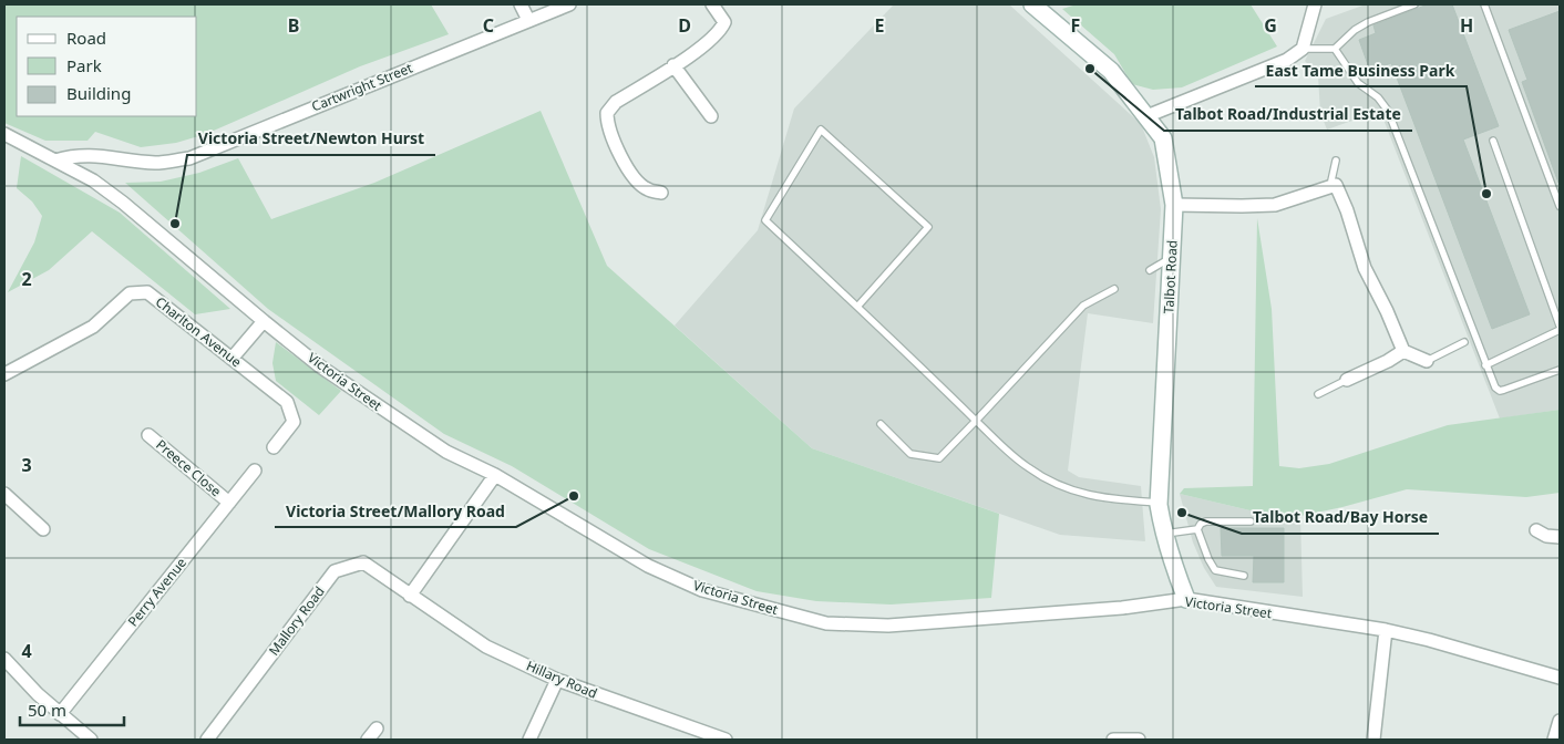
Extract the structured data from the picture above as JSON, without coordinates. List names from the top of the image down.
{
  "streets": {
    "street": [
      "Cartwright Street",
      "Talbot Road",
      "Charlton Avenue",
      "Victoria Street",
      "Preece Close",
      "Perry Avenue",
      "Mallory Road",
      "Hillary Road"
    ]
  },
  "crossings": [
    ["Cartwright Street", "Victoria Street"],
    ["Talbot Road", "Victoria Street"],
    ["Preece Close", "Perry Avenue"],
    ["Mallory Road", "Hillary Road"]
  ],
  "places": [
    "Talbot Road/Industrial Estate",
    "East Tame Business Park",
    "Victoria Street/Newton Hurst",
    "Victoria Street/Mallory Road",
    "Talbot Road/Bay Horse"
  ],
  "legend": ["Road", "Park", "Building"],
  "scale_bar": "50 m",
  "grid": {
    "columns": [
      "B",
      "C",
      "D",
      "E",
      "F",
      "G",
      "H"
    ],
    "rows": ["2", "3", "4"]
  }
}
